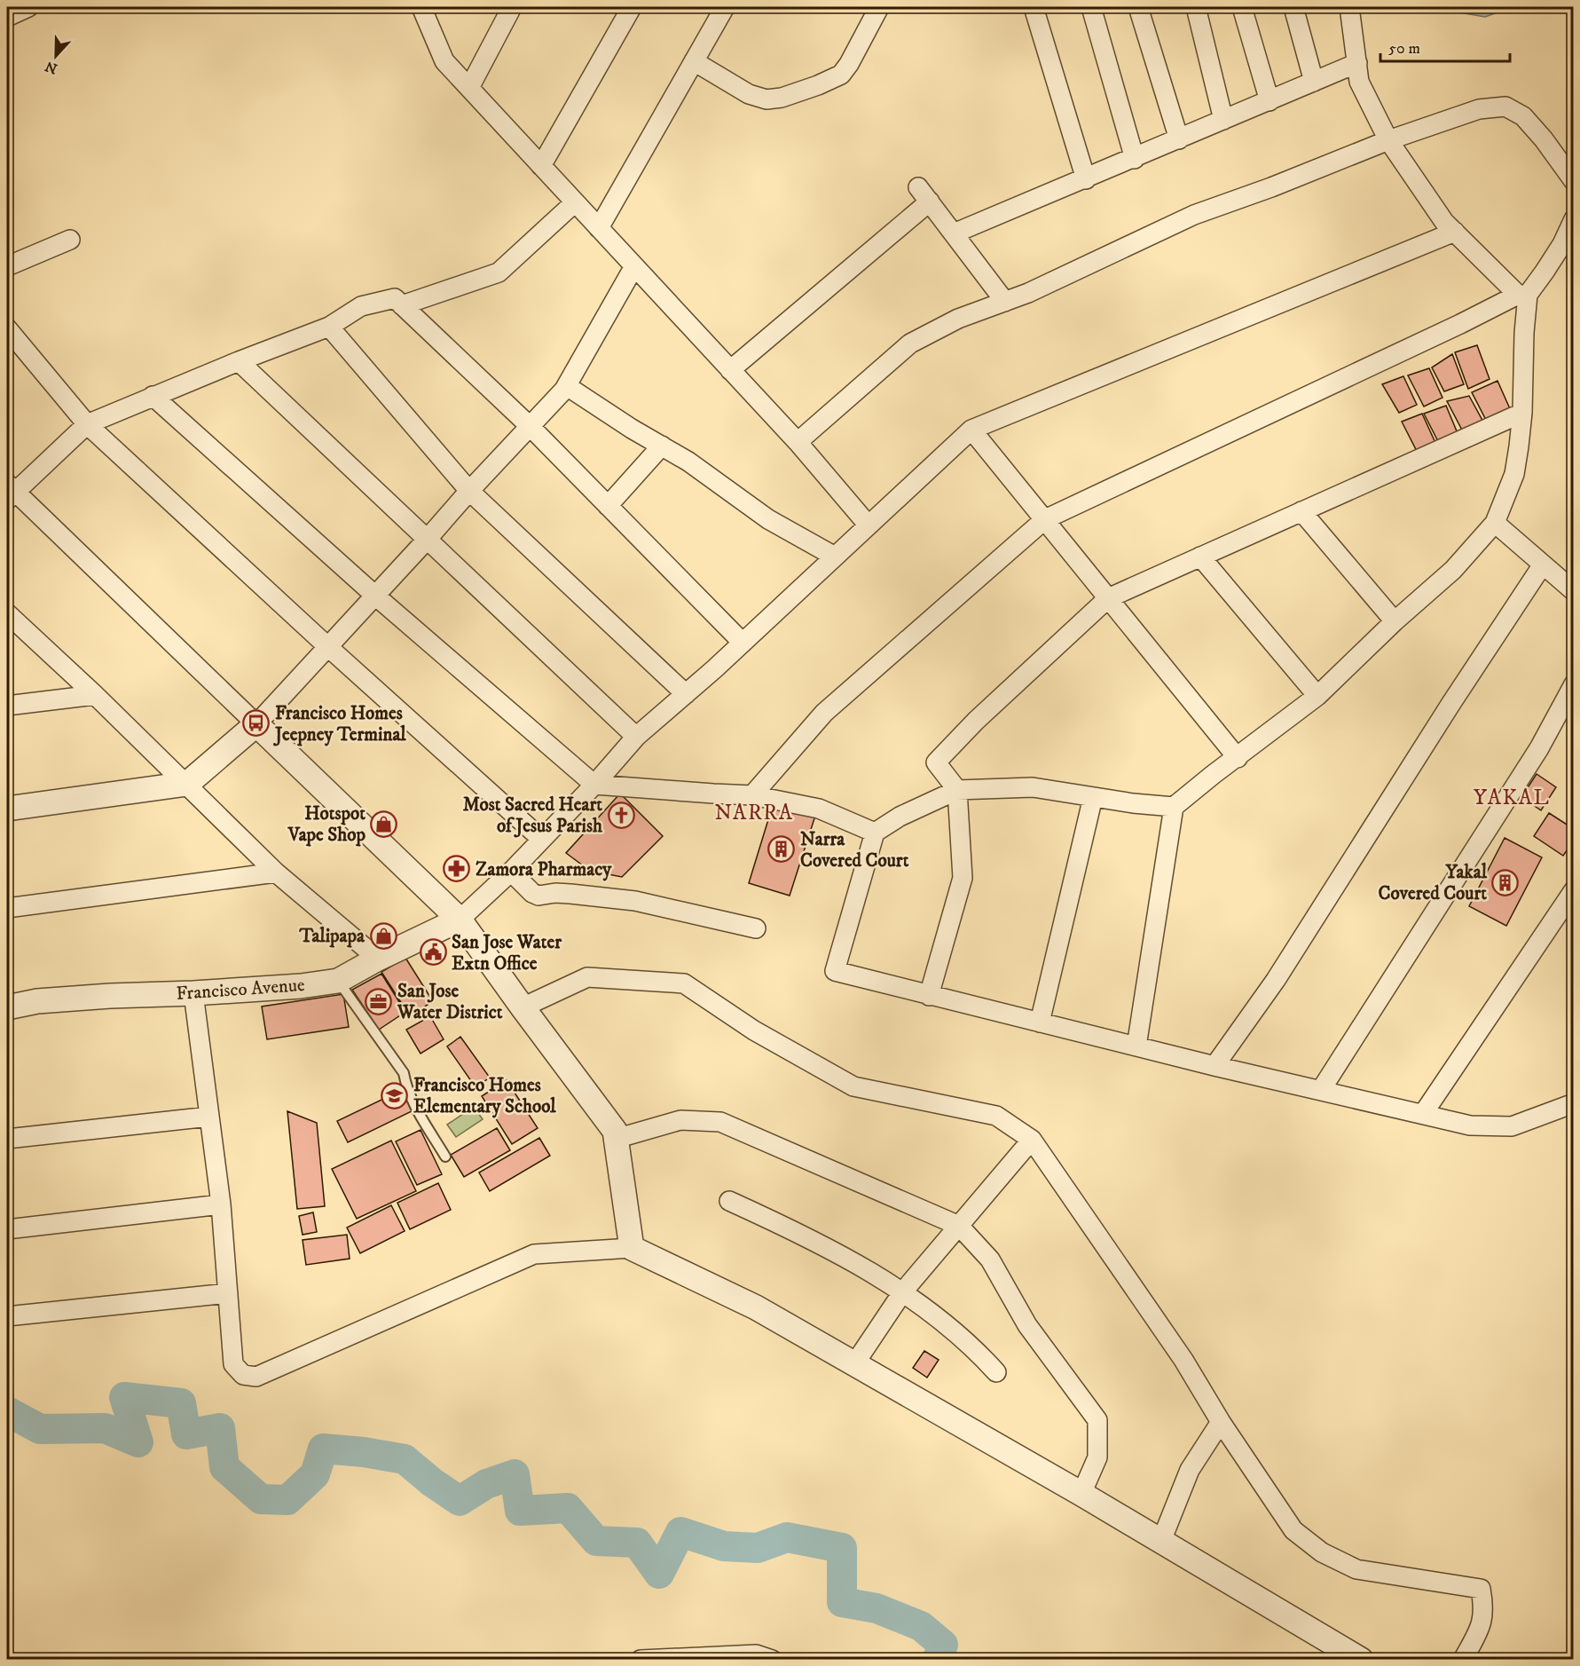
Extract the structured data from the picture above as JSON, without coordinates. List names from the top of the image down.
{
  "streets": {
    "street": ["Francisco Avenue"]
  },
  "districts": ["YAKAL", "NARRA"],
  "places": {
    "bus stop": ["Francisco Homes Jeepney Terminal"],
    "church": ["Most Sacred Heart of Jesus Parish"],
    "shop": ["Hotspot Vape Shop", "Talipapa"],
    "building": ["Narra Covered Court", "Yakal Covered Court"],
    "pharmacy": ["Zamora Pharmacy"],
    "public building": ["San Jose Water Extn Office"],
    "office": ["San Jose Water District"],
    "school or university": ["Francisco Homes Elementary School"]
  },
  "scale_bar": "50 m",
  "north": "bottom"
}
